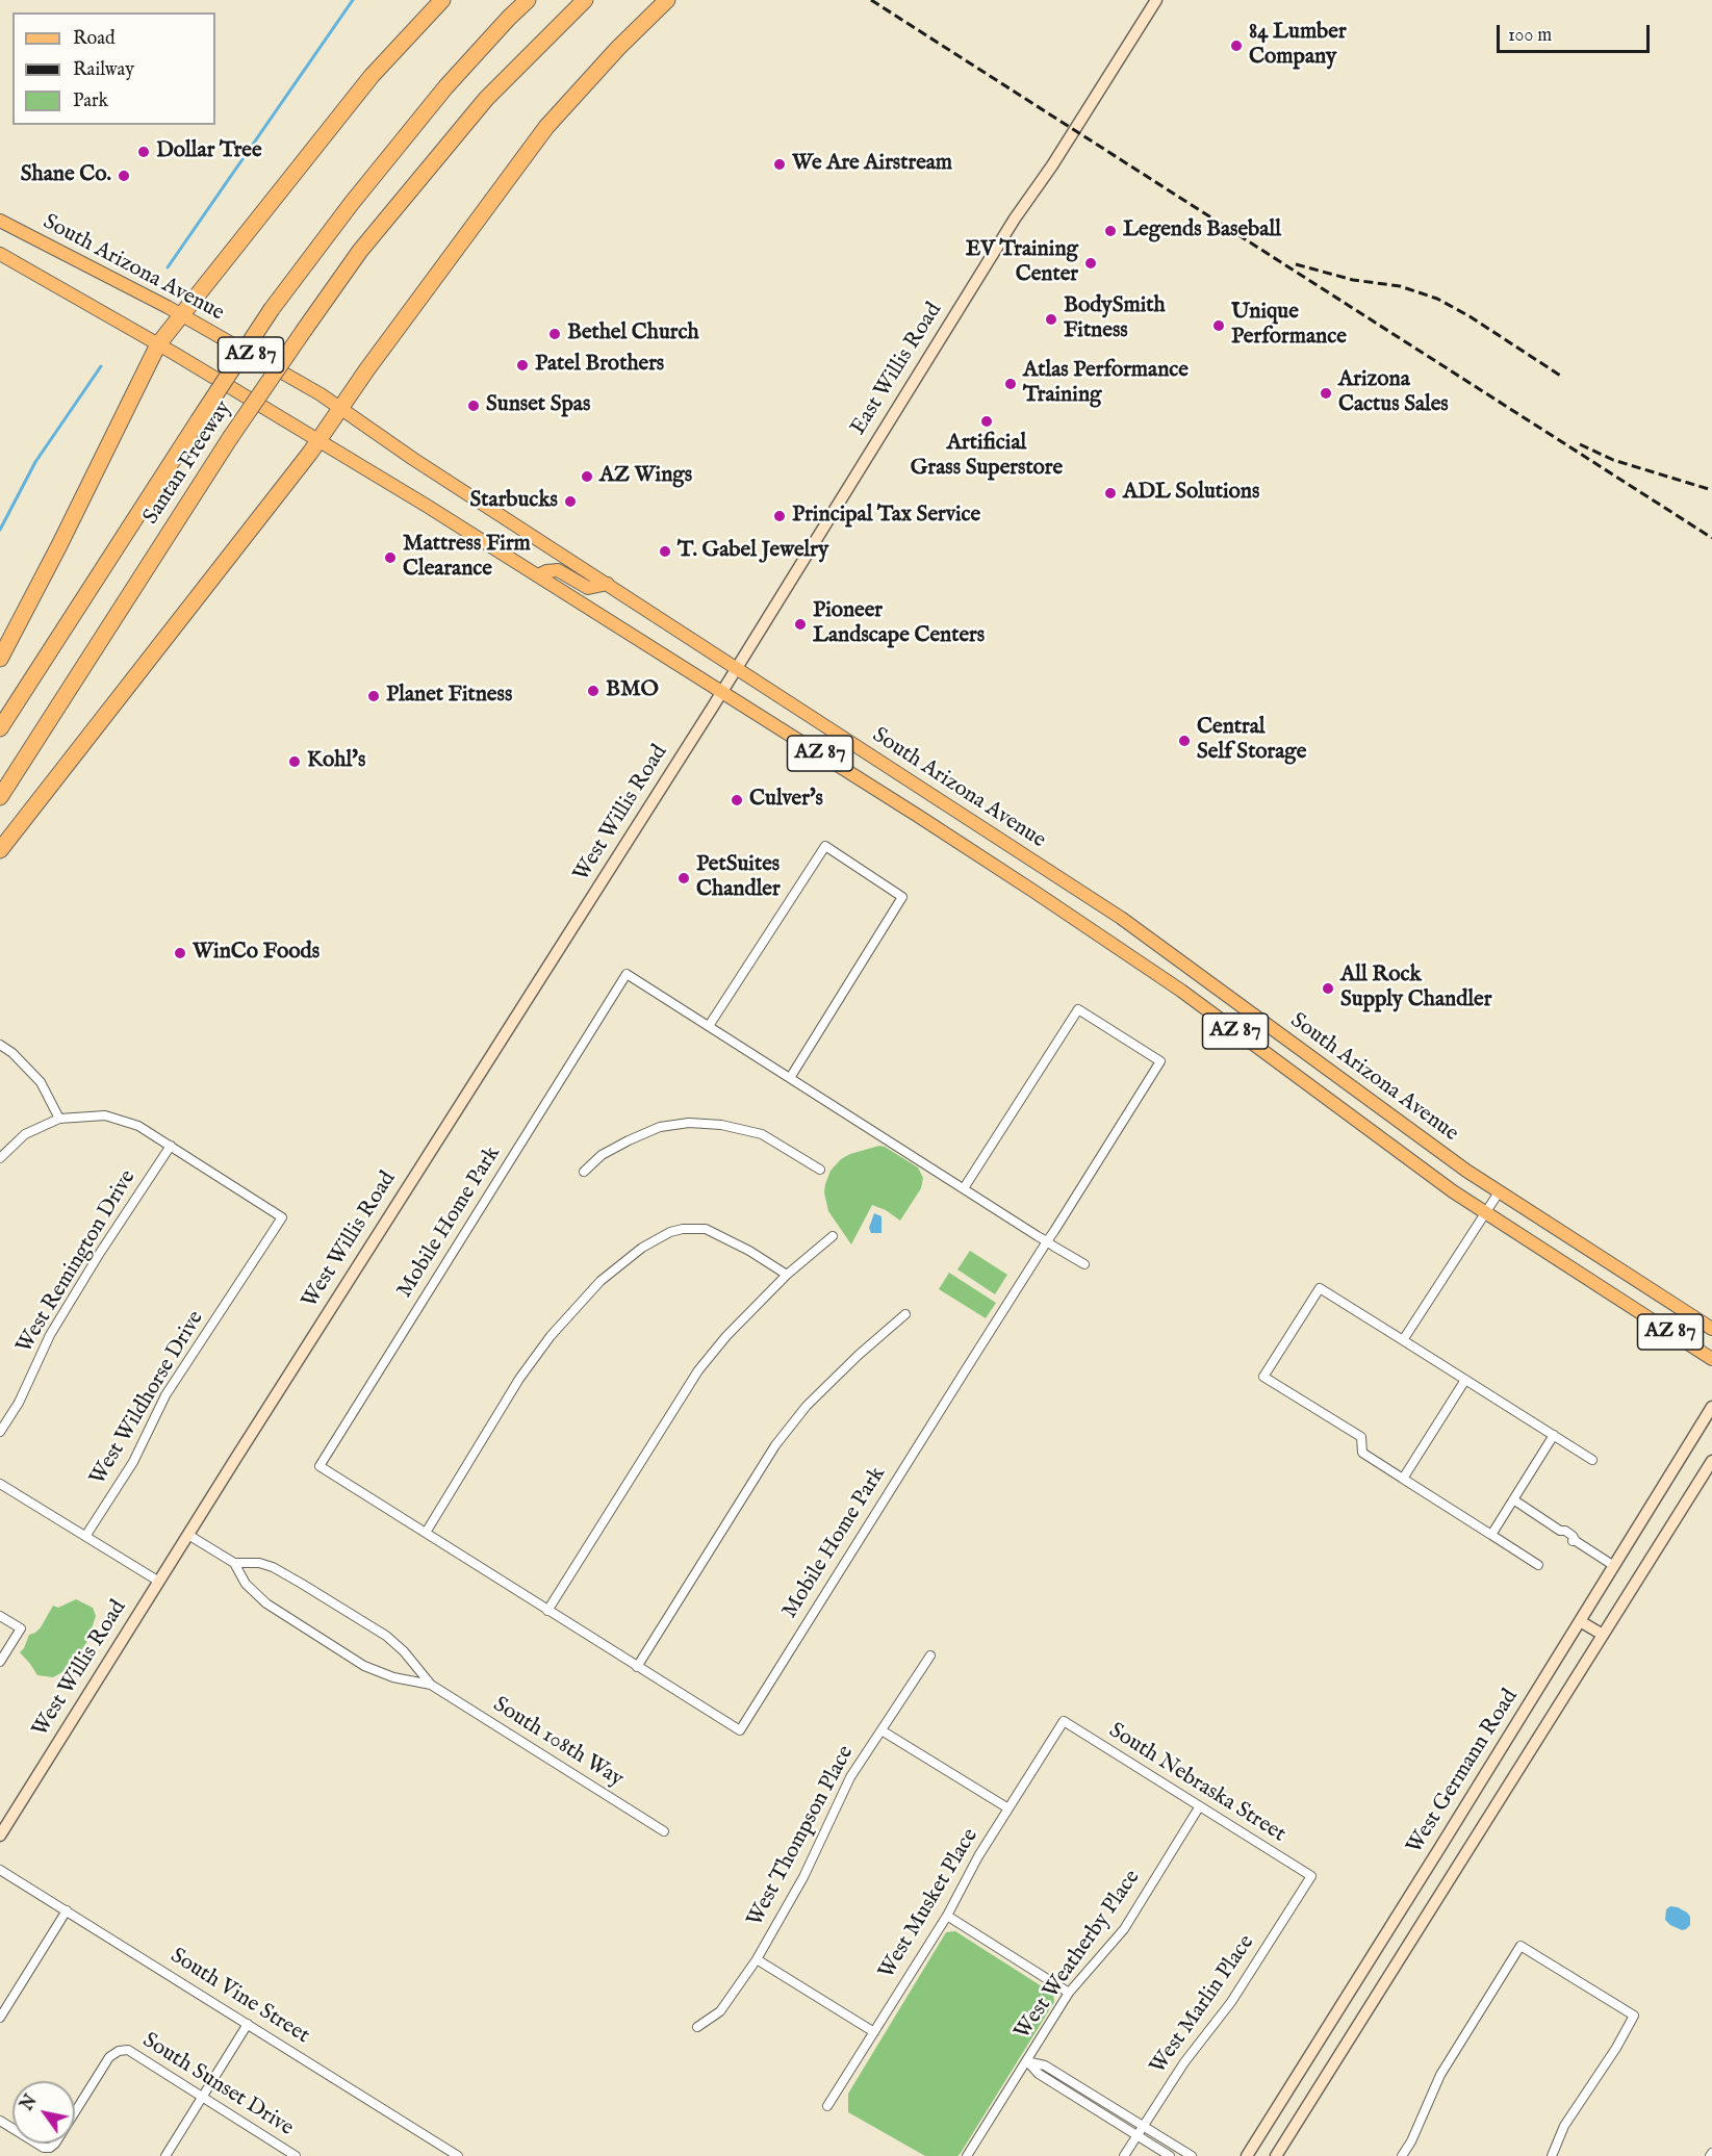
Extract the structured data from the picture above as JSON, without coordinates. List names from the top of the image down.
{
  "streets": {
    "highway": ["Santan Freeway"],
    "main road": ["South Arizona Avenue", "AZ 87"],
    "street": [
      "East Willis Road",
      "West Willis Road",
      "Mobile Home Park",
      "West Remington Drive",
      "West Wildhorse Drive",
      "South 108th Way",
      "West Germann Road",
      "South Nebraska Street",
      "West Thompson Place",
      "West Musket Place",
      "West Weatherby Place",
      "South Vine Street",
      "West Marlin Place",
      "South Sunset Drive"
    ]
  },
  "crossings": [
    ["South Arizona Avenue", "East Willis Road"],
    ["South Arizona Avenue", "West Willis Road"],
    ["East Willis Road", "West Willis Road"],
    ["West Willis Road", "South 108th Way"],
    ["West Remington Drive", "West Wildhorse Drive"],
    ["South Nebraska Street", "West Musket Place"],
    ["South Nebraska Street", "West Weatherby Place"],
    ["South Nebraska Street", "West Marlin Place"]
  ],
  "places": [
    "84 Lumber Company",
    "Dollar Tree",
    "We Are Airstream",
    "Shane Co.",
    "Legends Baseball",
    "EV Training Center",
    "BodySmith Fitness",
    "Unique Performance",
    "Bethel Church",
    "Patel Brothers",
    "Atlas Performance Training",
    "Arizona Cactus Sales",
    "Sunset Spas",
    "Artificial Grass Superstore",
    "AZ Wings",
    "ADL Solutions",
    "Starbucks",
    "Principal Tax Service",
    "T. Gabel Jewelry",
    "Mattress Firm Clearance",
    "Pioneer Landscape Centers",
    "BMO",
    "Planet Fitness",
    "Central Self Storage",
    "Kohl's",
    "Culver's",
    "PetSuites Chandler",
    "WinCo Foods",
    "All Rock Supply Chandler"
  ],
  "legend": ["Road", "Railway", "Park"],
  "scale_bar": "100 m",
  "north": "top left"
}
